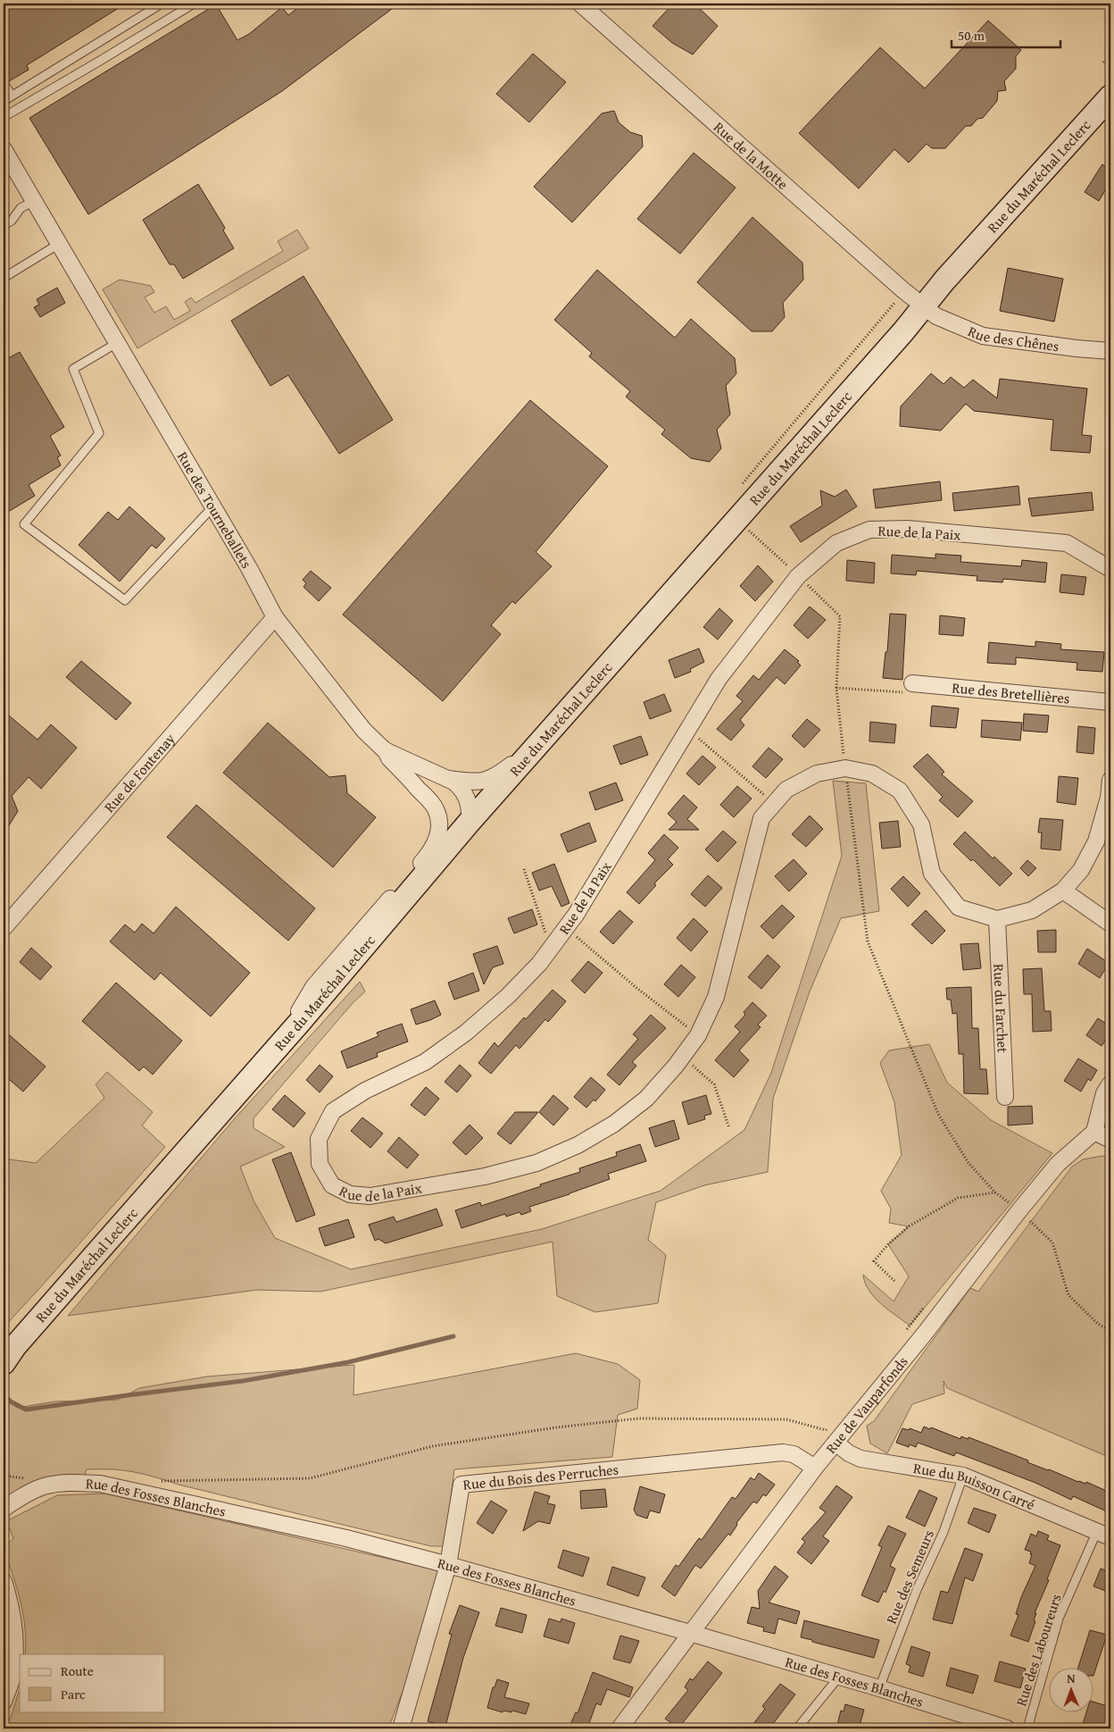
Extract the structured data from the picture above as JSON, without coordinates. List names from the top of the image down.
{
  "streets": {
    "main road": ["Rue du Maréchal Leclerc"],
    "street": [
      "Rue de la Motte",
      "Rue des Chênes",
      "Rue des Tourneballets",
      "Rue de la Paix",
      "Rue des Bretellières",
      "Rue de Fontenay",
      "Rue du Farchet",
      "Rue de Vauparfonds",
      "Rue du Bois des Perruches",
      "Rue du Buisson Carré",
      "Rue des Fosses Blanches"
    ],
    "lane": ["Rue des Semeurs", "Rue des Laboureurs"]
  },
  "crossings": [
    ["Rue de la Motte", "Rue du Maréchal Leclerc"],
    ["Rue de la Motte", "Rue des Chênes"],
    ["Rue du Maréchal Leclerc", "Rue des Chênes"],
    ["Rue du Maréchal Leclerc", "Rue des Tourneballets"],
    ["Rue des Tourneballets", "Rue de Fontenay"],
    ["Rue de la Paix", "Rue du Farchet"],
    ["Rue de Vauparfonds", "Rue du Bois des Perruches"],
    ["Rue de Vauparfonds", "Rue du Buisson Carré"],
    ["Rue de Vauparfonds", "Rue des Fosses Blanches"],
    ["Rue du Bois des Perruches", "Rue des Fosses Blanches"],
    ["Rue du Buisson Carré", "Rue des Semeurs"],
    ["Rue du Buisson Carré", "Rue des Laboureurs"],
    ["Rue des Fosses Blanches", "Rue des Semeurs"]
  ],
  "legend": ["Route", "Parc"],
  "scale_bar": "50 m",
  "north": "top"
}
